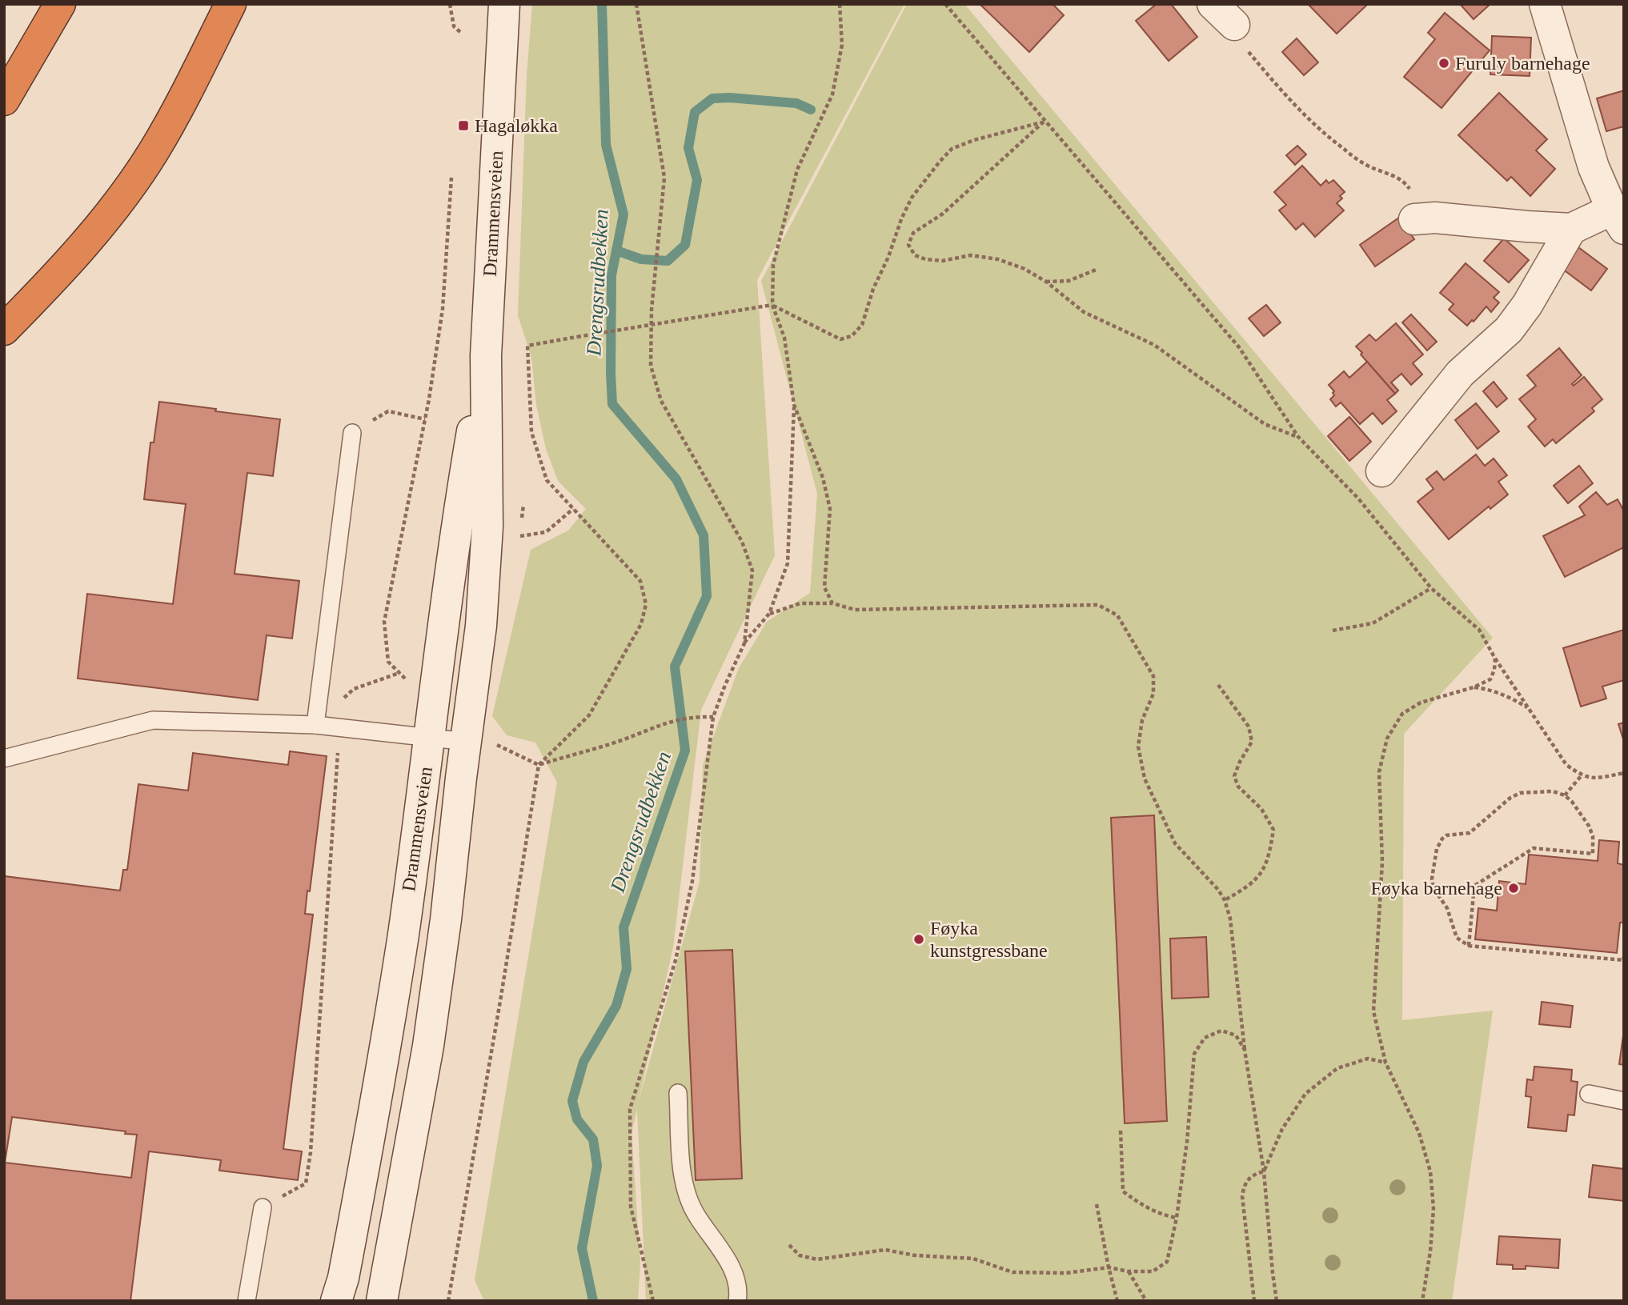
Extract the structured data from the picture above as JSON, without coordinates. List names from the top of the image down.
{
  "streets": {
    "main road": ["Drammensveien"]
  },
  "water": ["Drengsrudbekken"],
  "places": {
    "other": ["Furuly barnehage", "Føyka barnehage", "Føyka kunstgressbane"],
    "transit": ["Hagaløkka"]
  }
}
